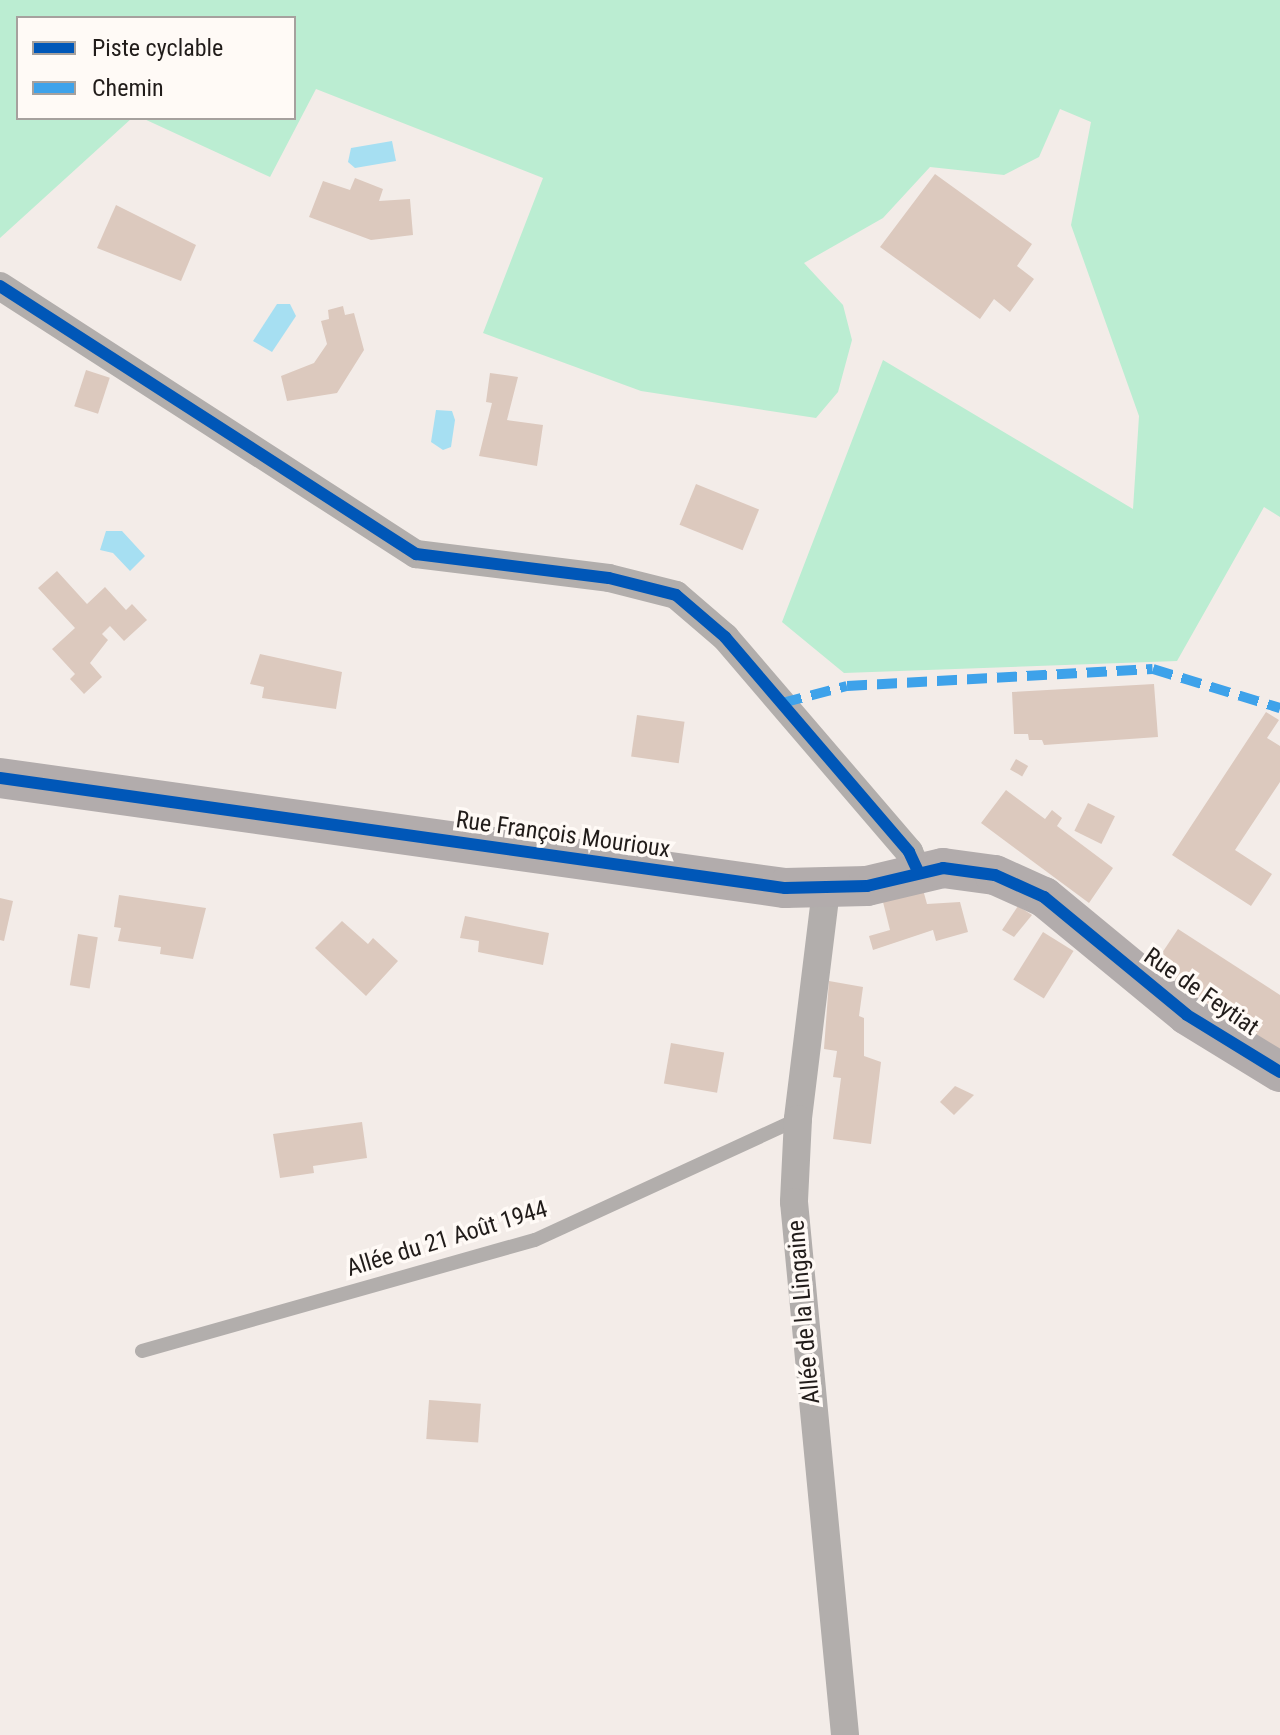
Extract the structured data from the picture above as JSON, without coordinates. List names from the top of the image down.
{
  "streets": {
    "street": ["Rue François Mourioux", "Rue de Feytiat", "Allée de la Lingaine"],
    "lane": ["Allée du 21 Août 1944"]
  },
  "crossings": [
    ["Rue François Mourioux", "Rue de Feytiat"],
    ["Rue François Mourioux", "Allée de la Lingaine"],
    ["Allée du 21 Août 1944", "Allée de la Lingaine"]
  ],
  "legend": ["Piste cyclable", "Chemin"]
}
